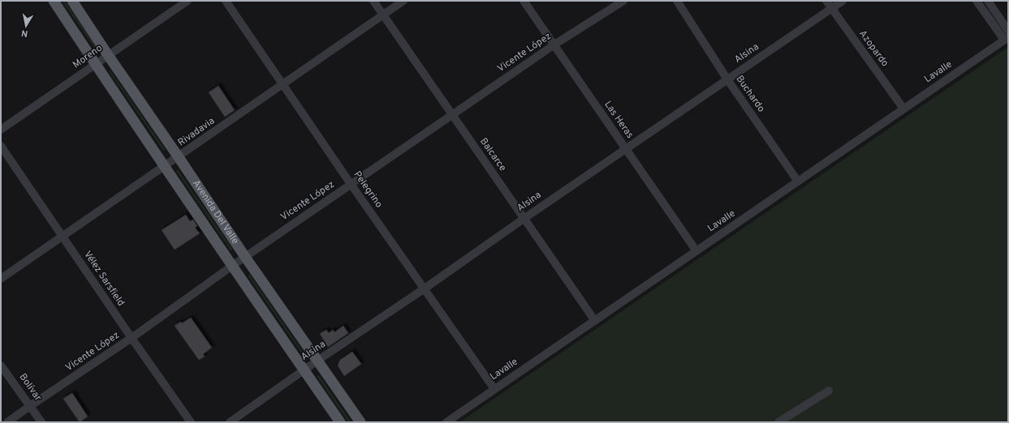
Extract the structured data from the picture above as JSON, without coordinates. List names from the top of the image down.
{
  "streets": {
    "main road": ["Avenida Del Valle"],
    "street": [
      "Azopardo",
      "Vicente López",
      "Alsina",
      "Moreno",
      "Lavalle",
      "Buchardo",
      "Las Heras",
      "Rivadavia",
      "Balcarce",
      "Pelegrino",
      "Vélez Sarsfield",
      "Bolívar"
    ]
  },
  "crossings": [
    ["Azopardo", "Alsina"],
    ["Azopardo", "Lavalle"],
    ["Vicente López", "Las Heras"],
    ["Vicente López", "Balcarce"],
    ["Vicente López", "Pelegrino"],
    ["Vicente López", "Avenida Del Valle"],
    ["Vicente López", "Vélez Sarsfield"],
    ["Vicente López", "Bolívar"],
    ["Alsina", "Buchardo"],
    ["Alsina", "Las Heras"],
    ["Alsina", "Balcarce"],
    ["Alsina", "Pelegrino"],
    ["Alsina", "Avenida Del Valle"],
    ["Moreno", "Avenida Del Valle"],
    ["Lavalle", "Buchardo"],
    ["Lavalle", "Las Heras"],
    ["Lavalle", "Balcarce"],
    ["Lavalle", "Pelegrino"],
    ["Rivadavia", "Balcarce"],
    ["Rivadavia", "Pelegrino"],
    ["Rivadavia", "Avenida Del Valle"],
    ["Rivadavia", "Vélez Sarsfield"]
  ],
  "north": "bottom"
}
